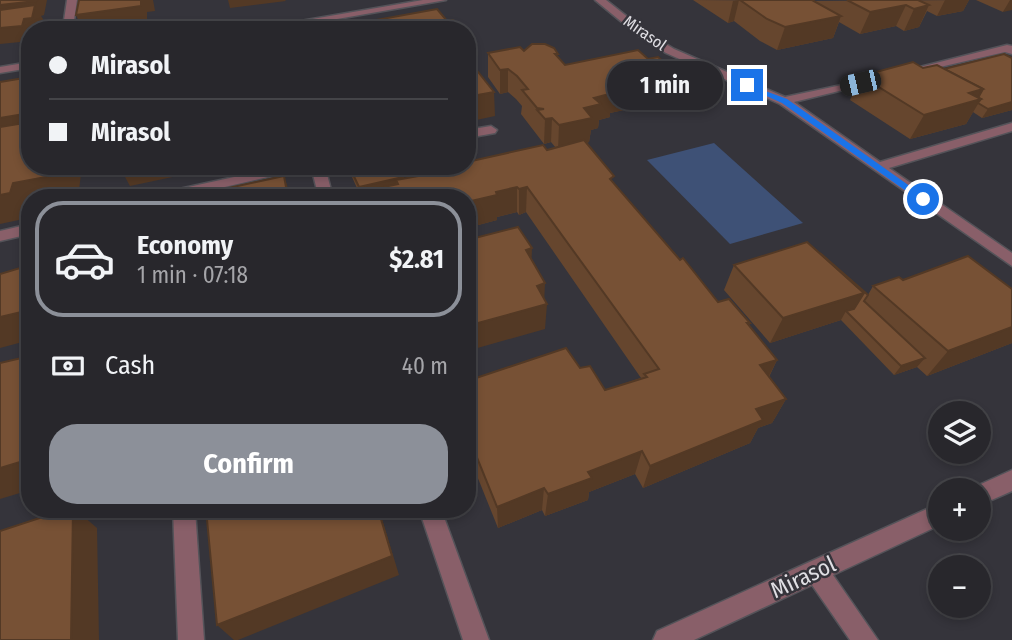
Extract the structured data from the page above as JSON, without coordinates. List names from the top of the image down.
{
  "streets": {
    "street": ["Mirasol"]
  },
  "page": {
    "banner": ["Mirasol", "Mirasol"],
    "bubble": "1 min",
    "list": [
      {
        "name": "Economy",
        "note": "1 min · 07:18",
        "value": "$2.81"
      }
    ],
    "pay": ["Cash", "40 m"],
    "map_buttons": ["+", "−"],
    "buttons": "Confirm"
  }
}
